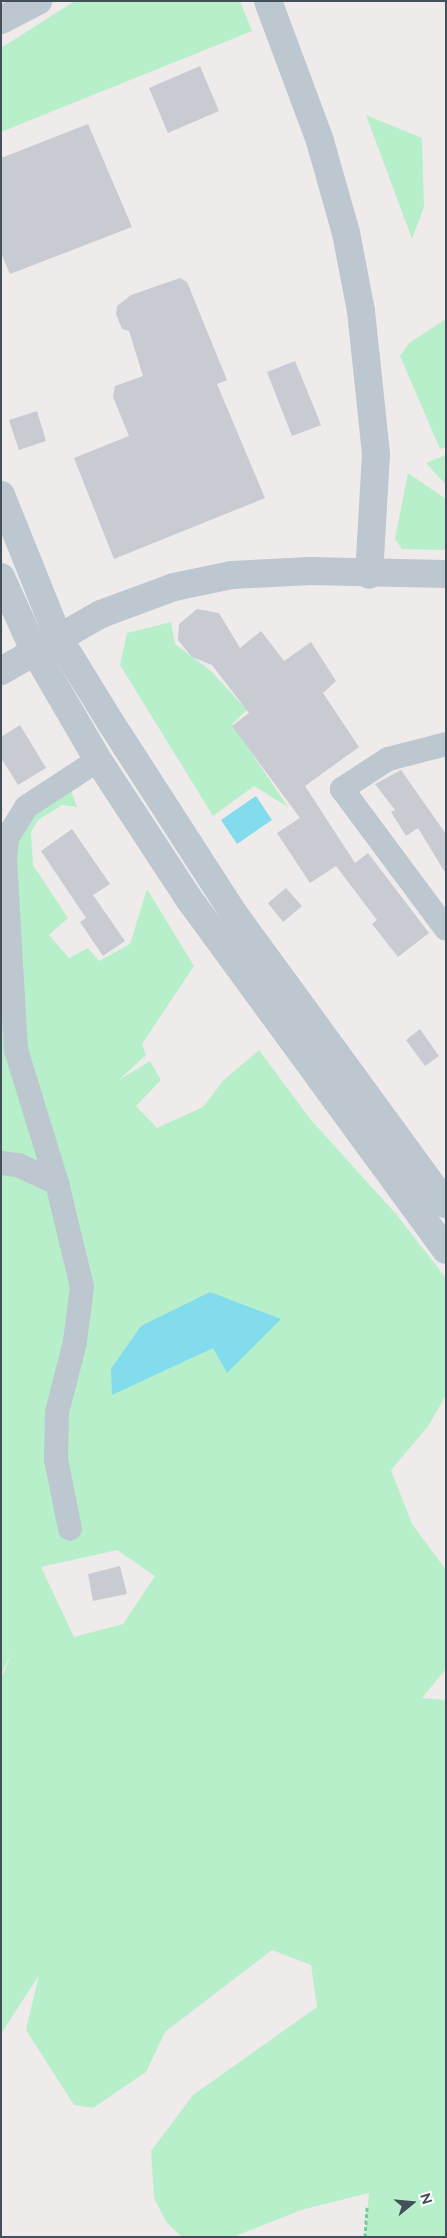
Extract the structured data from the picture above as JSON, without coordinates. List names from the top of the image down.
{
  "north": "right"
}
